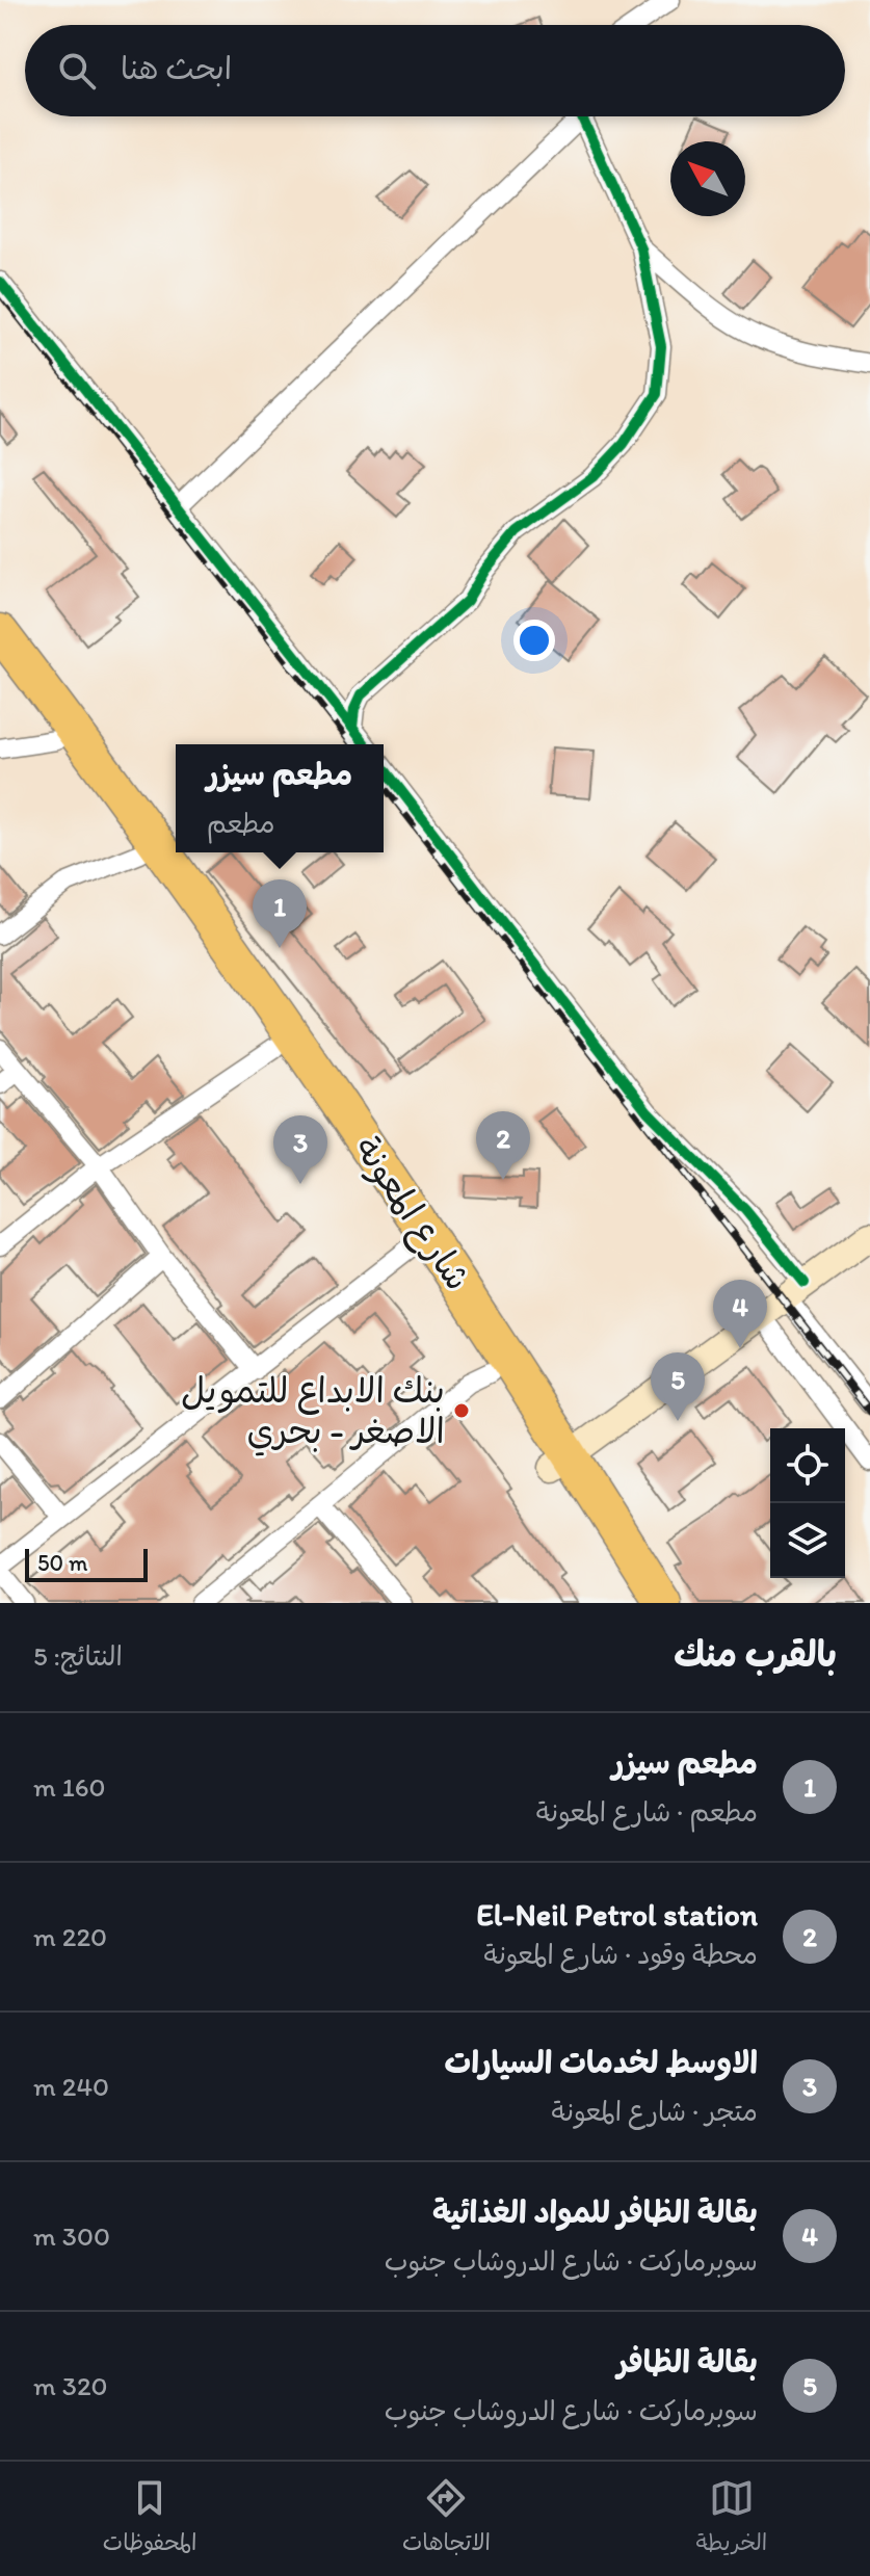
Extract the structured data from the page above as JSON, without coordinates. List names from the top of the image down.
{
  "streets": {
    "highway": ["شارع المعونة"]
  },
  "places": ["بنك الابداع للتمويل الاصغر - بحري"],
  "scale_bar": "50 m",
  "north": "top left",
  "page": {
    "search": "ابحث هنا",
    "popup": ["مطعم سيزر", "مطعم"],
    "pins": [
      "1",
      "2",
      "3",
      "4",
      "5"
    ],
    "scale": "50 m",
    "heading": ["بالقرب منك", "النتائج: 5"],
    "list": [
      {
        "mark": "1",
        "name": "مطعم سيزر",
        "note": "مطعم · شارع المعونة",
        "value": "160 m"
      },
      {
        "mark": "2",
        "name": "El-Neil Petrol station",
        "note": "محطة وقود · شارع المعونة",
        "value": "220 m"
      },
      {
        "mark": "3",
        "name": "الاوسط لخدمات السيارات",
        "note": "متجر · شارع المعونة",
        "value": "240 m"
      },
      {
        "mark": "4",
        "name": "بقالة الظافر للمواد الغذائية",
        "note": "سوبرماركت · شارع الدروشاب جنوب",
        "value": "300 m"
      },
      {
        "mark": "5",
        "name": "بقالة الظافر",
        "note": "سوبرماركت · شارع الدروشاب جنوب",
        "value": "320 m"
      }
    ],
    "nav": ["الخريطة", "الاتجاهات", "المحفوظات"]
  }
}
